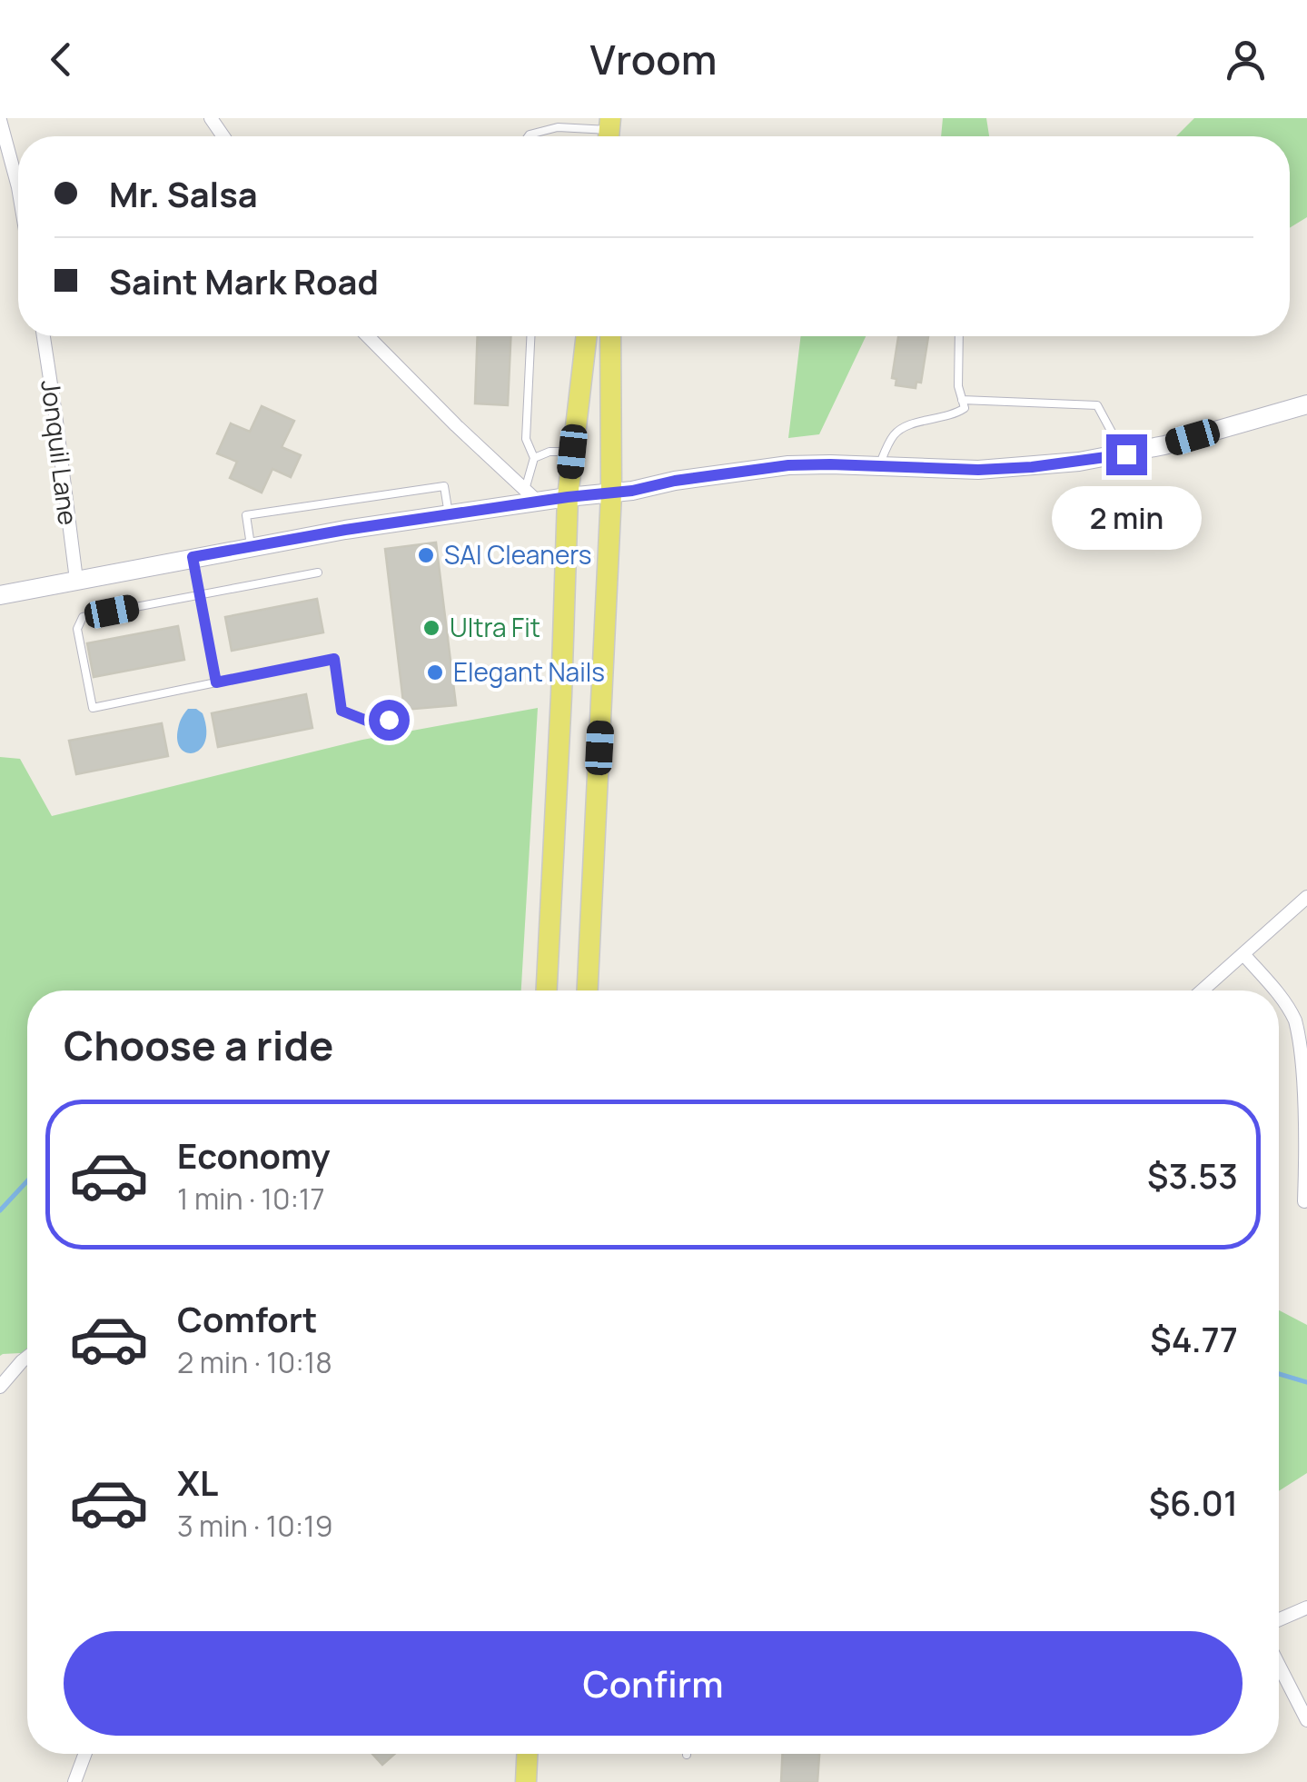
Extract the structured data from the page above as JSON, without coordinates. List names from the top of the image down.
{
  "streets": {
    "street": ["Jonquil Lane"]
  },
  "places": ["SAI Cleaners", "Ultra Fit", "Elegant Nails"],
  "page": {
    "header": "Vroom",
    "banner": ["Mr. Salsa", "Saint Mark Road"],
    "bubble": "2 min",
    "heading": "Choose a ride",
    "list": [
      {
        "name": "Economy",
        "note": "1 min · 10:17",
        "value": "$3.53"
      },
      {
        "name": "Comfort",
        "note": "2 min · 10:18",
        "value": "$4.77"
      },
      {
        "name": "XL",
        "note": "3 min · 10:19",
        "value": "$6.01"
      }
    ],
    "buttons": "Confirm"
  }
}
